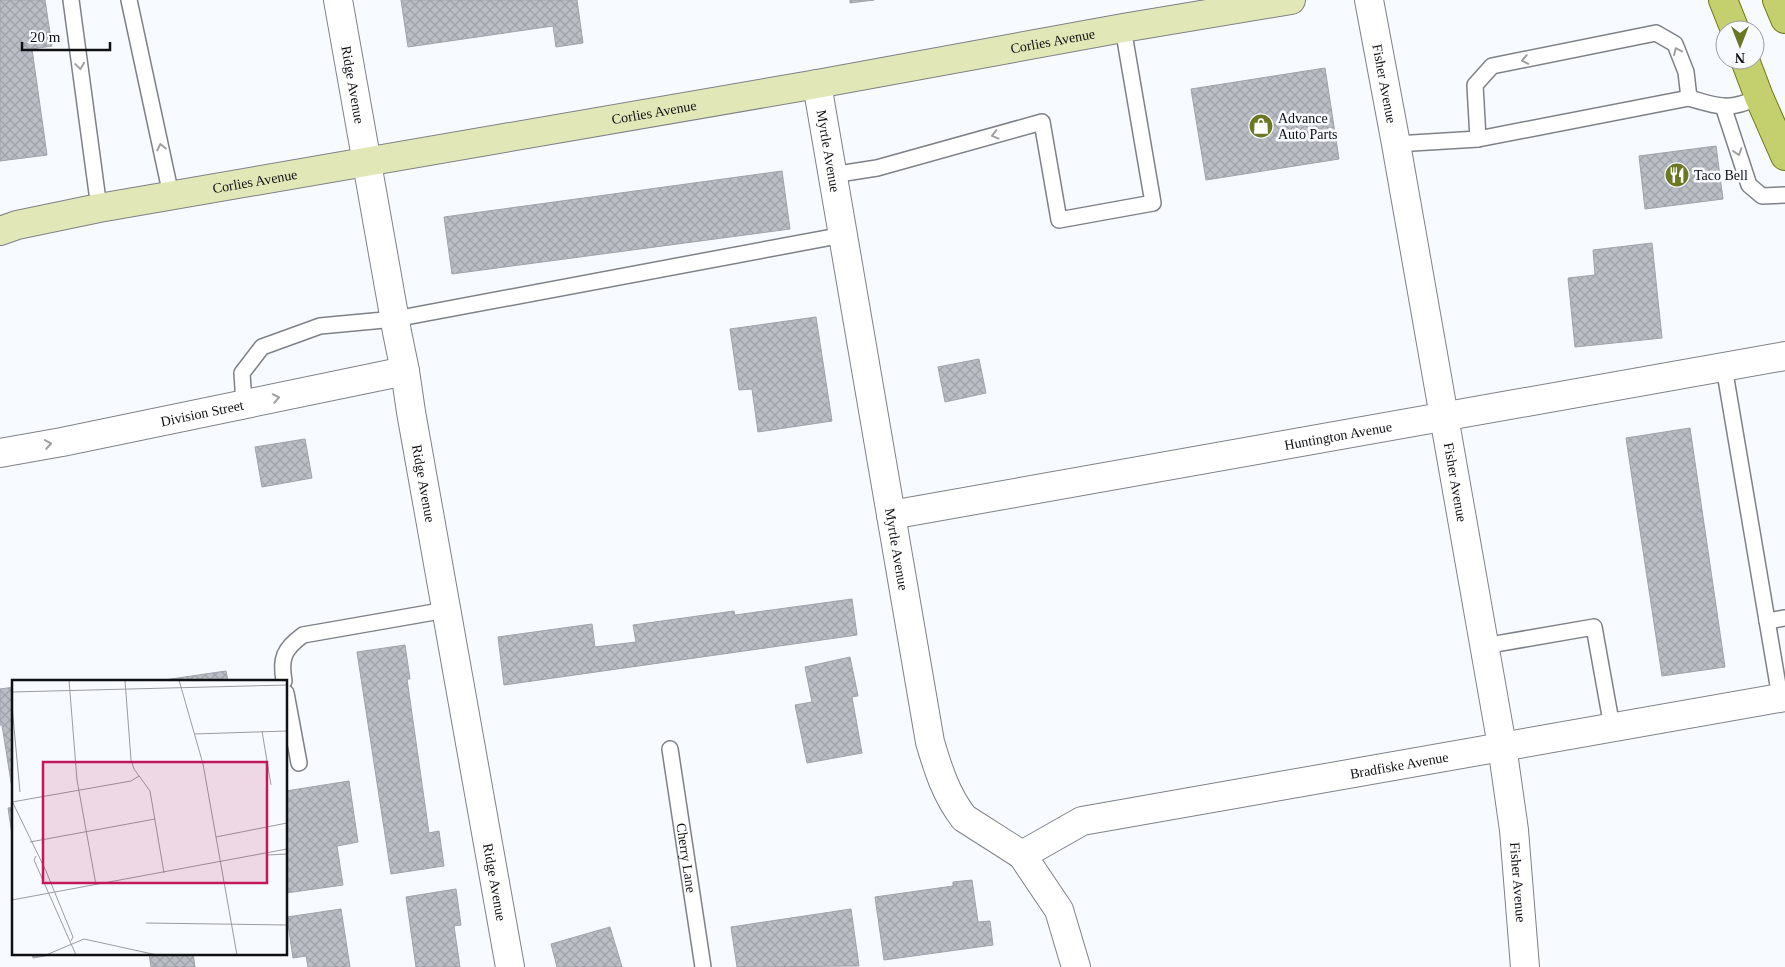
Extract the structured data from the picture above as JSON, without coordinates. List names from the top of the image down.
{
  "streets": {
    "main road": ["Corlies Avenue"],
    "street": [
      "Fisher Avenue",
      "Ridge Avenue",
      "Myrtle Avenue",
      "Division Street",
      "Huntington Avenue",
      "Bradfiske Avenue"
    ],
    "lane": ["Cherry Lane"]
  },
  "crossings": [
    ["Corlies Avenue", "Ridge Avenue"],
    ["Corlies Avenue", "Myrtle Avenue"],
    ["Fisher Avenue", "Huntington Avenue"],
    ["Fisher Avenue", "Bradfiske Avenue"],
    ["Ridge Avenue", "Division Street"],
    ["Myrtle Avenue", "Huntington Avenue"],
    ["Myrtle Avenue", "Bradfiske Avenue"]
  ],
  "one_way": ["Division Street"],
  "places": {
    "shop": ["Advance Auto Parts"],
    "restaurant": ["Taco Bell"]
  },
  "scale_bar": "20 m",
  "north": "bottom"
}
